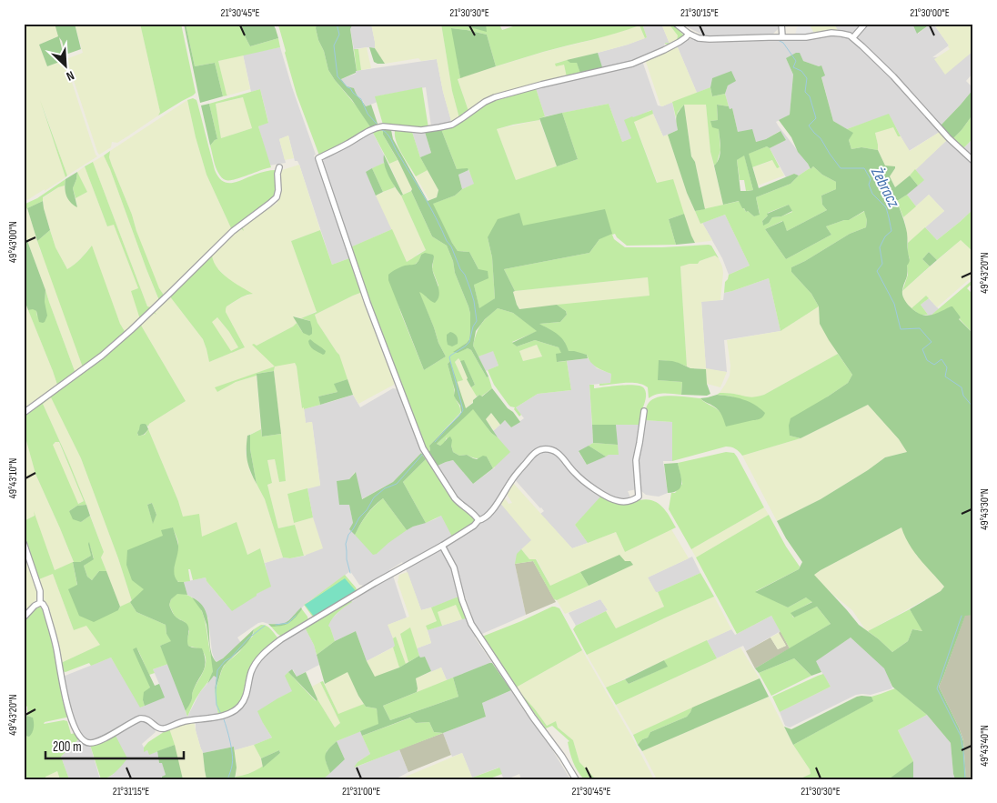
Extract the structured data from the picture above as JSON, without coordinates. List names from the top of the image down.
{
  "water": ["Żebracz"],
  "scale_bar": "200 m",
  "north": "bottom right",
  "coordinates": [
    "21°30'45\"E",
    "21°30'30\"E",
    "21°30'15\"E",
    "21°30'00\"E",
    "49°43'00\"N",
    "49°43'20\"N",
    "49°43'10\"N",
    "49°43'30\"N",
    "49°43'40\"N",
    "21°31'15\"E",
    "21°31'00\"E"
  ]
}
